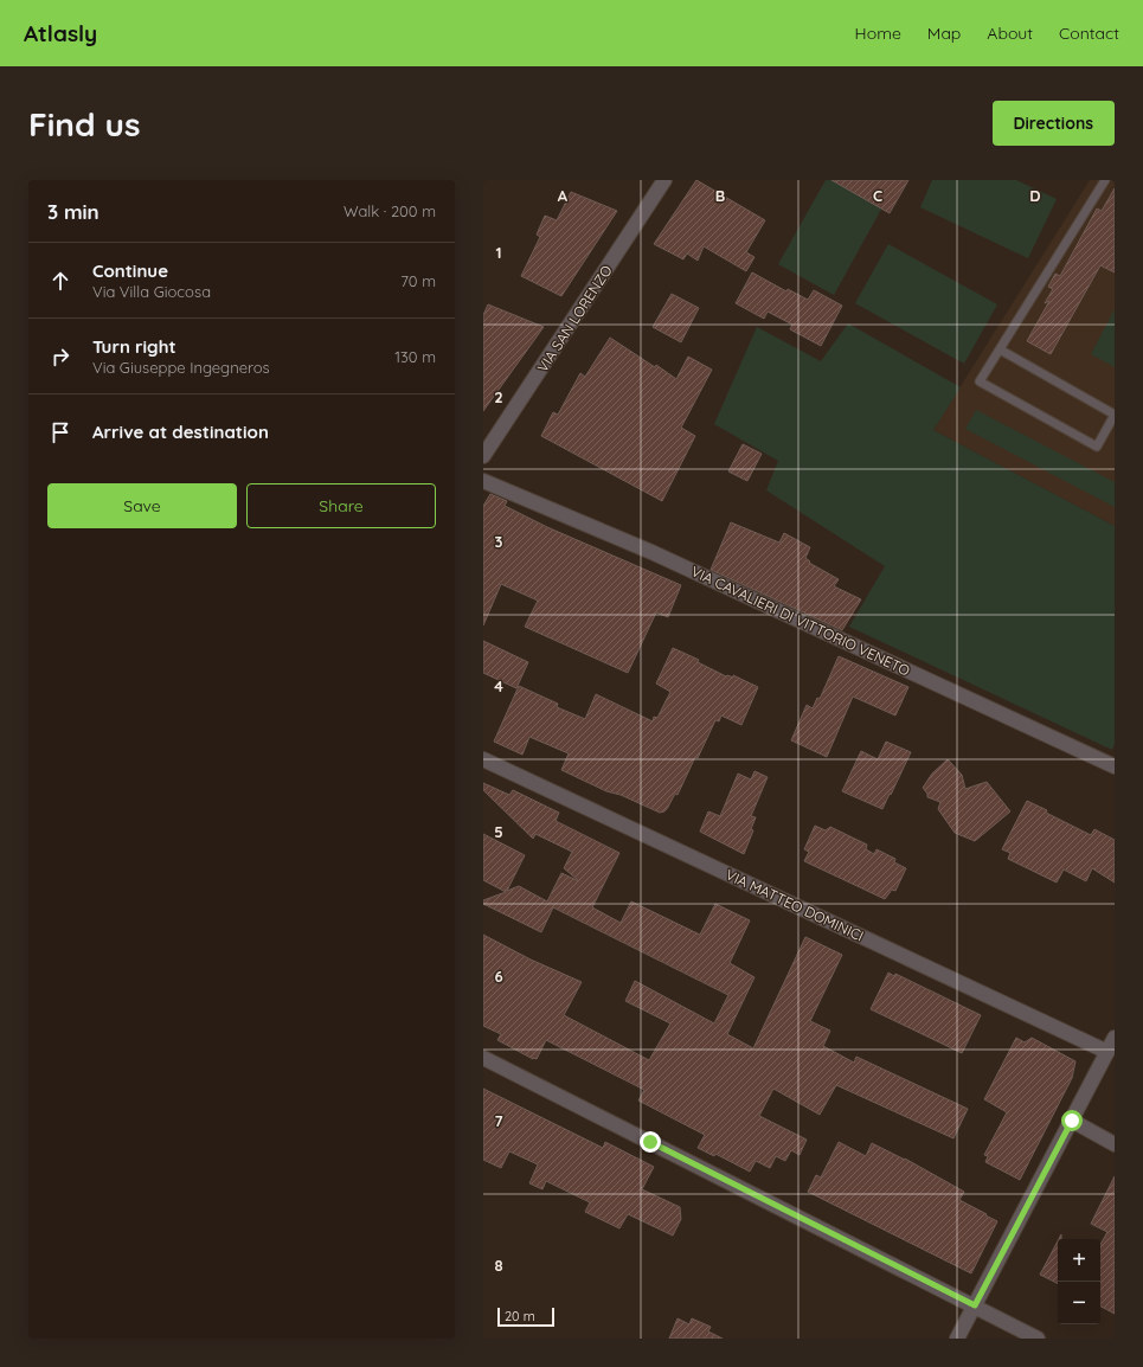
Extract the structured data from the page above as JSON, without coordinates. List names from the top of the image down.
{
  "streets": {
    "street": ["VIA SAN LORENZO", "VIA CAVALIERI DI VITTORIO VENETO", "VIA MATTEO DOMINICI"]
  },
  "scale_bar": "20 m",
  "page": {
    "header": "Atlasly",
    "nav": [
      "Home",
      "Map",
      "About",
      "Contact"
    ],
    "buttons": [
      "Directions",
      ["Save", "Share"]
    ],
    "title": "Find us",
    "heading": ["3 min", "Walk · 200 m"],
    "list": [
      ["Continue", "Via Villa Giocosa", "70 m"],
      ["Turn right", "Via Giuseppe Ingegneros", "130 m"],
      "Arrive at destination"
    ],
    "map_buttons": ["+", "−"],
    "scale": "20 m"
  },
  "grid": {
    "columns": [
      "A",
      "B",
      "C",
      "D"
    ],
    "rows": [
      "1",
      "2",
      "3",
      "4",
      "5",
      "6",
      "7",
      "8"
    ]
  }
}
